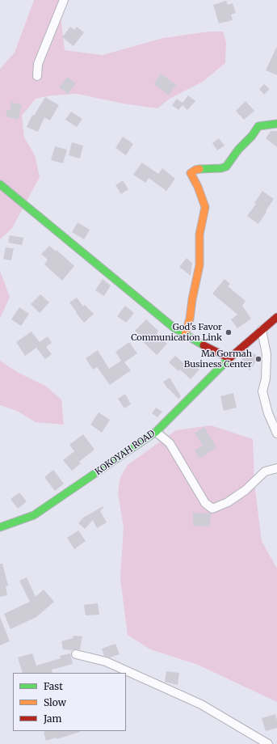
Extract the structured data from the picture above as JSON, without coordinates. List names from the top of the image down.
{
  "streets": {
    "street": ["KOKOYAH ROAD"]
  },
  "places": ["God's Favor Communication Link", "Ma Gormah Business Center"],
  "legend": ["Fast", "Slow", "Jam"]
}
